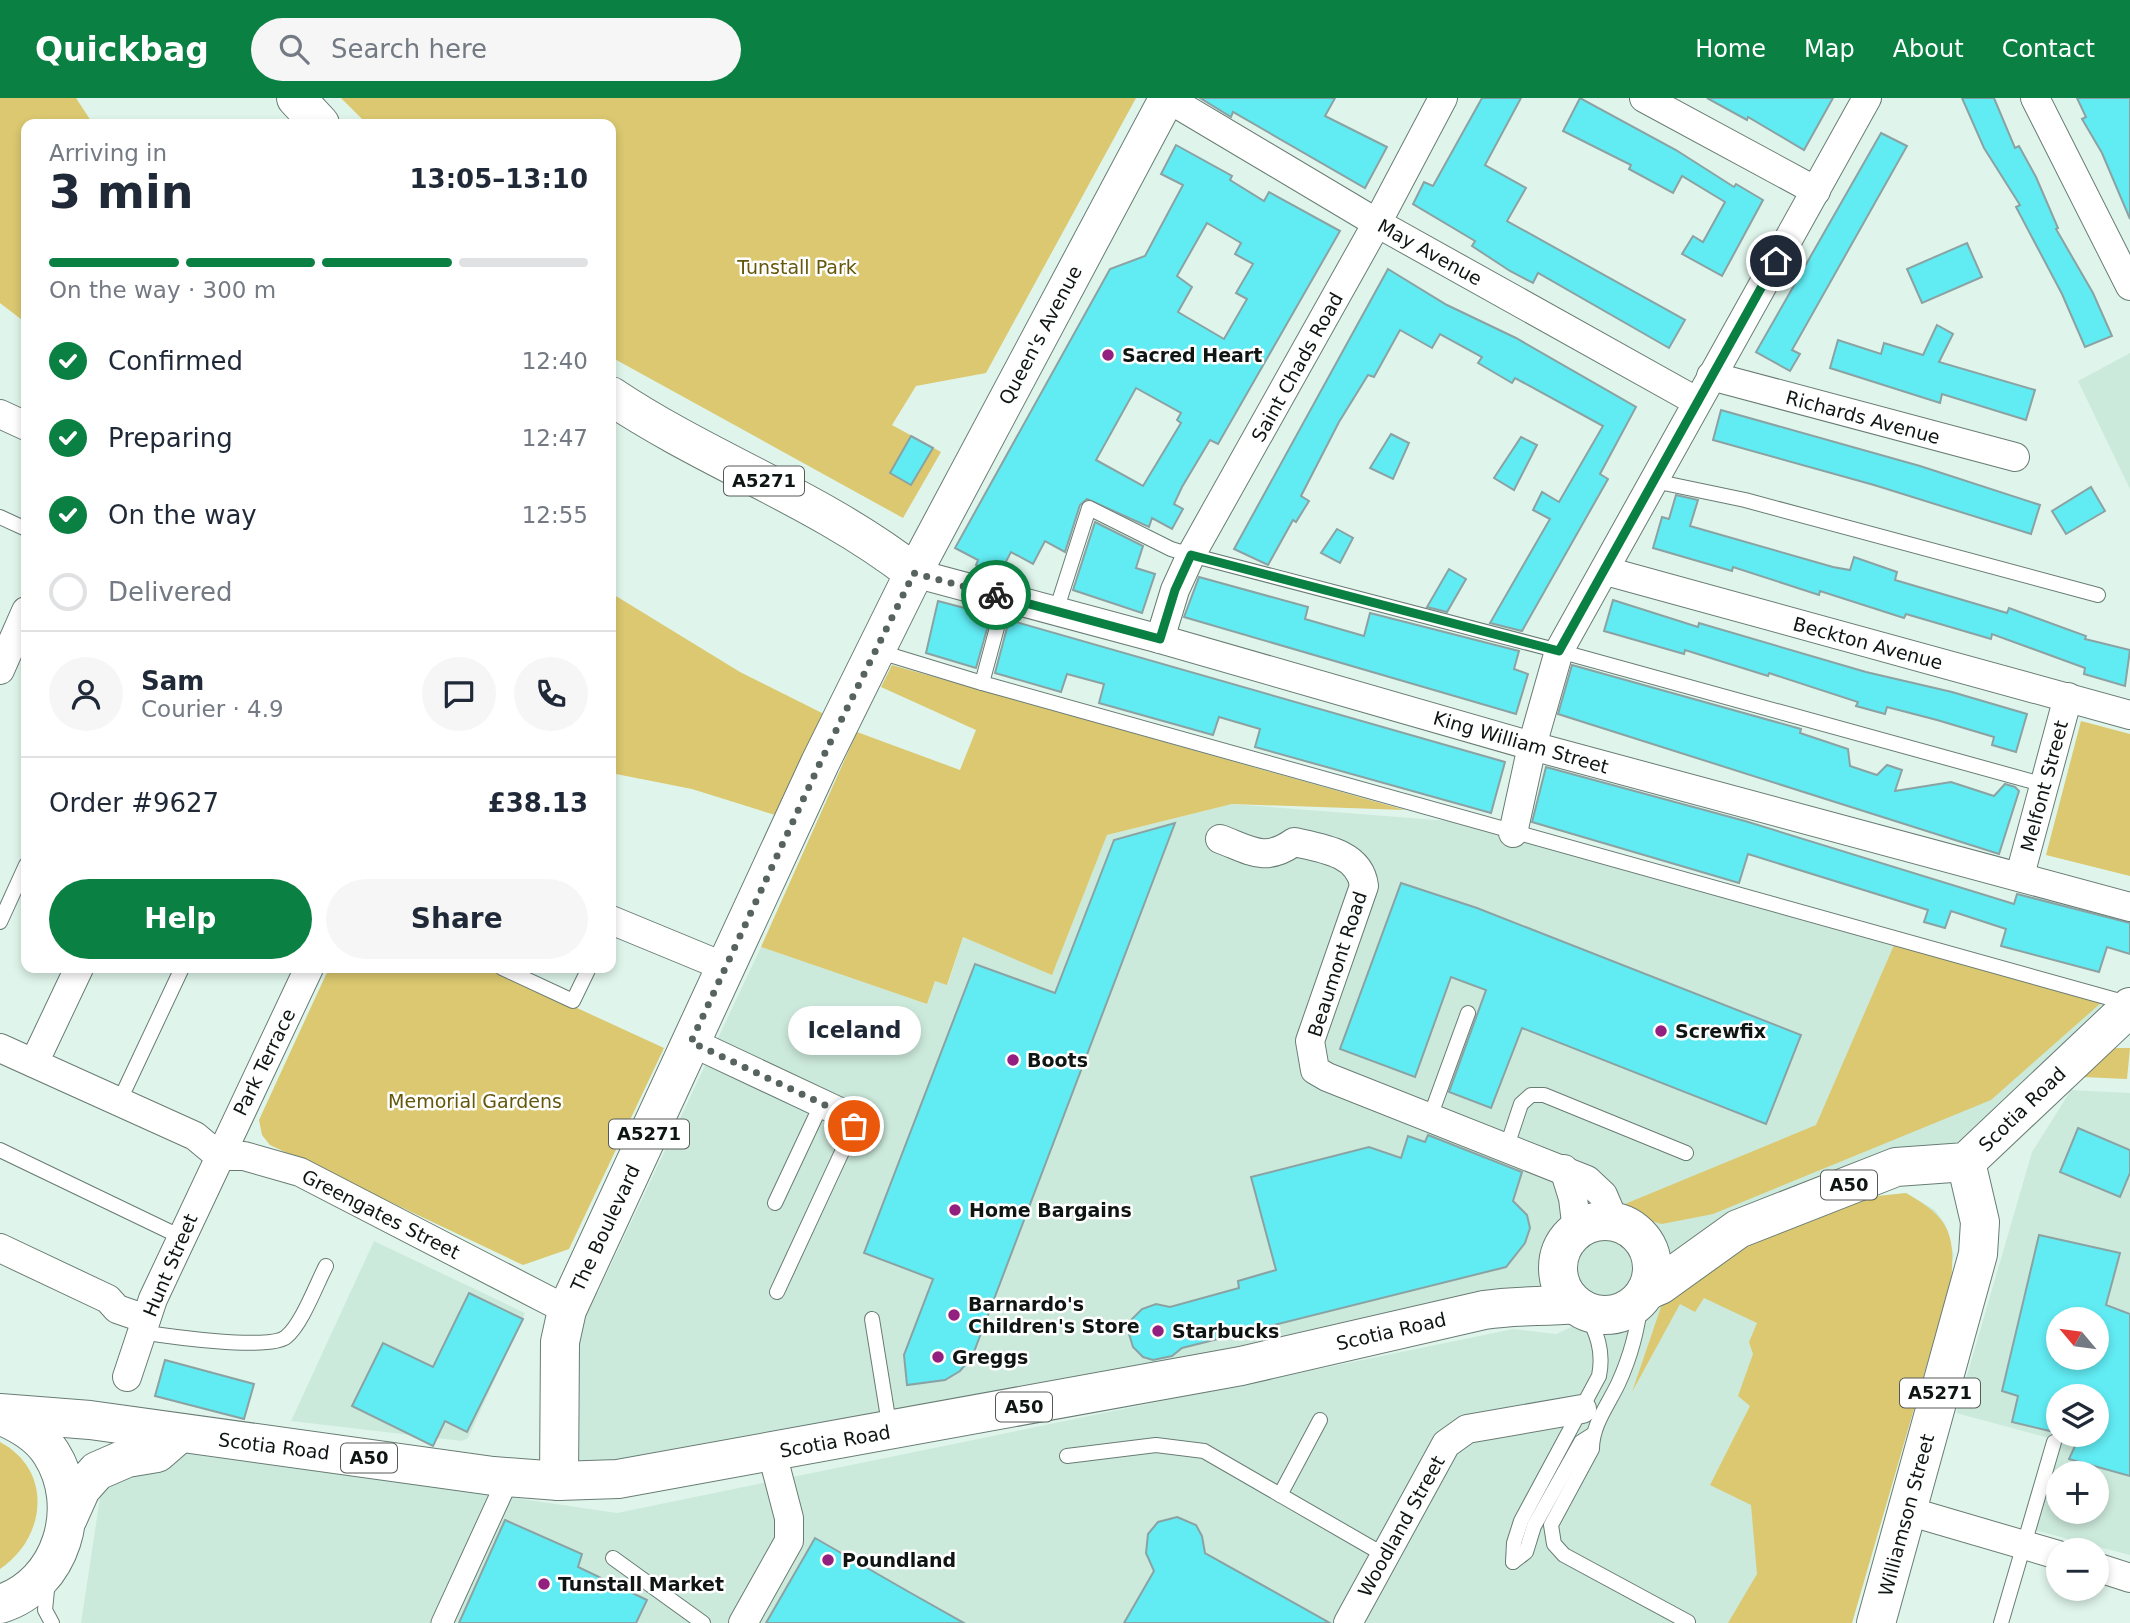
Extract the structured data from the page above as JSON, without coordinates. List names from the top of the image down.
{
  "streets": {
    "main road": [
      "A5271",
      "Scotia Road",
      "A50",
      "The Boulevard",
      "Williamson Street"
    ],
    "street": [
      "May Avenue",
      "Queen's Avenue",
      "Saint Chads Road",
      "Richards Avenue",
      "Beckton Avenue",
      "King William Street",
      "Melfont Street",
      "Beaumont Road",
      "Park Terrace",
      "Greengates Street",
      "Hunt Street",
      "Woodland Street"
    ]
  },
  "crossings": [
    ["May Avenue", "Queen's Avenue"],
    ["May Avenue", "Saint Chads Road"],
    ["Queen's Avenue", "A5271"],
    ["Queen's Avenue", "King William Street"],
    ["Queen's Avenue", "The Boulevard"],
    ["Saint Chads Road", "King William Street"],
    ["A5271", "King William Street"],
    ["A5271", "The Boulevard"],
    ["Beckton Avenue", "Melfont Street"],
    ["King William Street", "Melfont Street"],
    ["King William Street", "The Boulevard"],
    ["Beaumont Road", "Scotia Road"],
    ["Park Terrace", "Greengates Street"],
    ["Park Terrace", "Hunt Street"],
    ["Scotia Road", "A50"],
    ["Scotia Road", "The Boulevard"],
    ["Scotia Road", "Williamson Street"],
    ["Greengates Street", "The Boulevard"],
    ["Greengates Street", "Hunt Street"]
  ],
  "parks": ["Tunstall Park", "Memorial Gardens"],
  "places": [
    "Sacred Heart",
    "Screwfix",
    "Boots",
    "Iceland",
    "Home Bargains",
    "Barnardo's Children's Store",
    "Starbucks",
    "Greggs",
    "Poundland",
    "Tunstall Market"
  ],
  "north": "top left",
  "page": {
    "header": "Quickbag",
    "search": "Search here",
    "nav": [
      "Home",
      "Map",
      "About",
      "Contact"
    ],
    "heading": ["3 min", "Arriving in", "13:05–13:10"],
    "panel": [
      "Sam",
      "Courier · 4.9",
      "Order #9627",
      "£38.13"
    ],
    "bar": "On the way · 300 m",
    "list": [
      ["Confirmed", "12:40"],
      ["Preparing", "12:47"],
      ["On the way", "12:55"],
      "Delivered"
    ],
    "buttons": ["Help", "Share"],
    "bubble": "Iceland",
    "map_buttons": ["+", "−"]
  }
}
